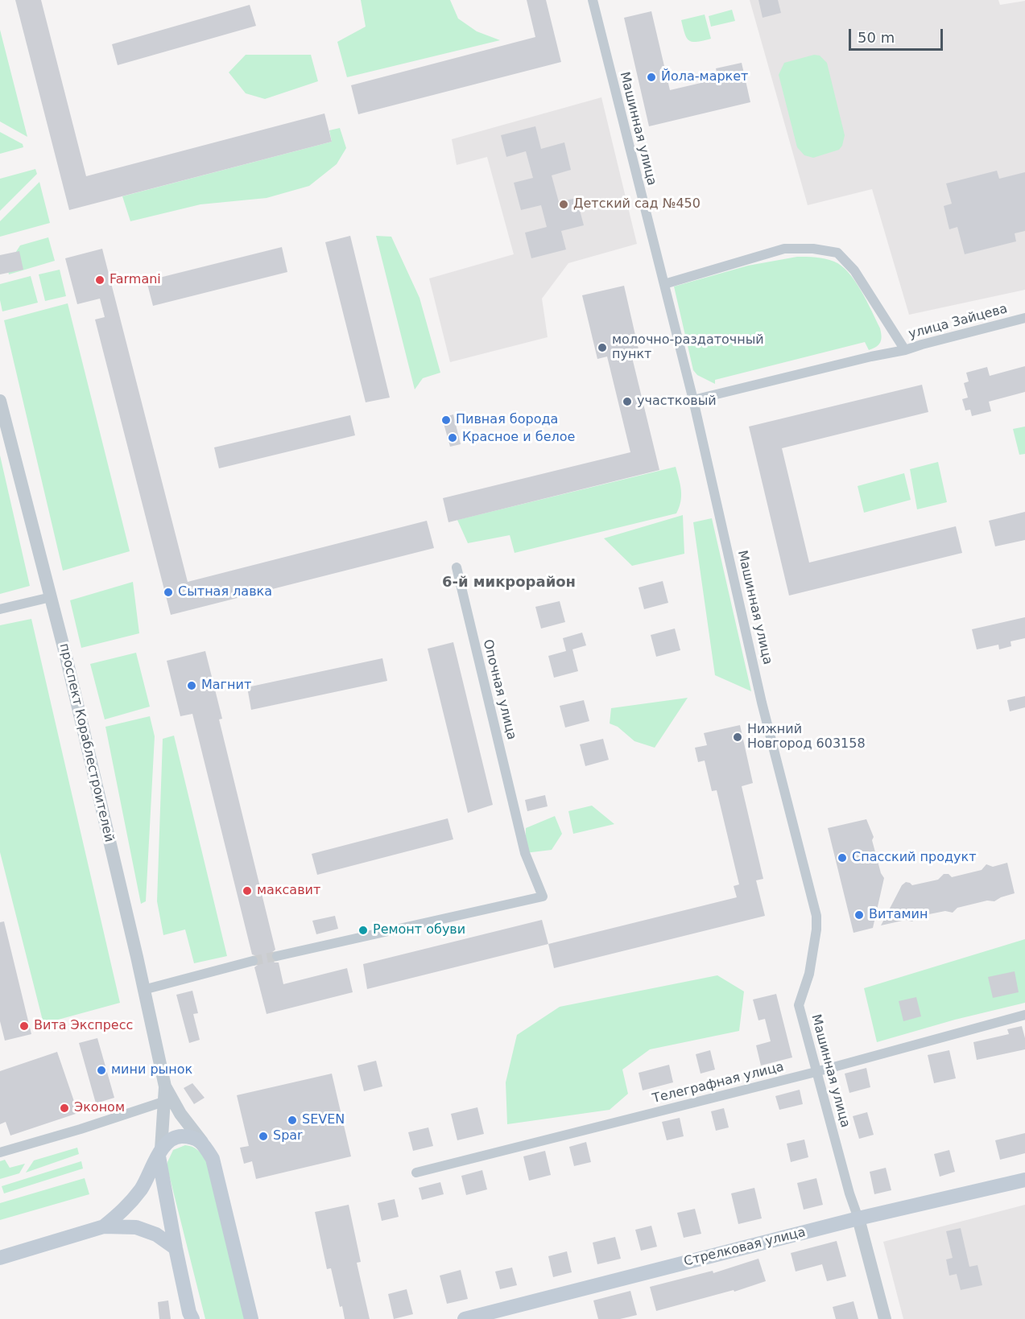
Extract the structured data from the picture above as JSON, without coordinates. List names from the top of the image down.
{
  "streets": {
    "main road": ["Стрелковая улица"],
    "street": [
      "Машинная улица",
      "улица Зайцева",
      "Опочная улица",
      "проспект Кораблестроителей",
      "Телеграфная улица"
    ]
  },
  "crossings": [
    ["Машинная улица", "улица Зайцева"],
    ["Машинная улица", "Телеграфная улица"],
    ["Машинная улица", "Стрелковая улица"]
  ],
  "districts": ["6-й микрорайон"],
  "places": [
    "Йола-маркет",
    "Детский сад №450",
    "Farmani",
    "молочно-раздаточный пункт",
    "участковый",
    "Пивная борода",
    "Красное и белое",
    "Сытная лавка",
    "Магнит",
    "Нижний Новгород 603158",
    "Спасский продукт",
    "максавит",
    "Витамин",
    "Ремонт обуви",
    "Вита Экспресс",
    "мини рынок",
    "Эконом",
    "SEVEN",
    "Spar"
  ],
  "scale_bar": "50 m"
}
